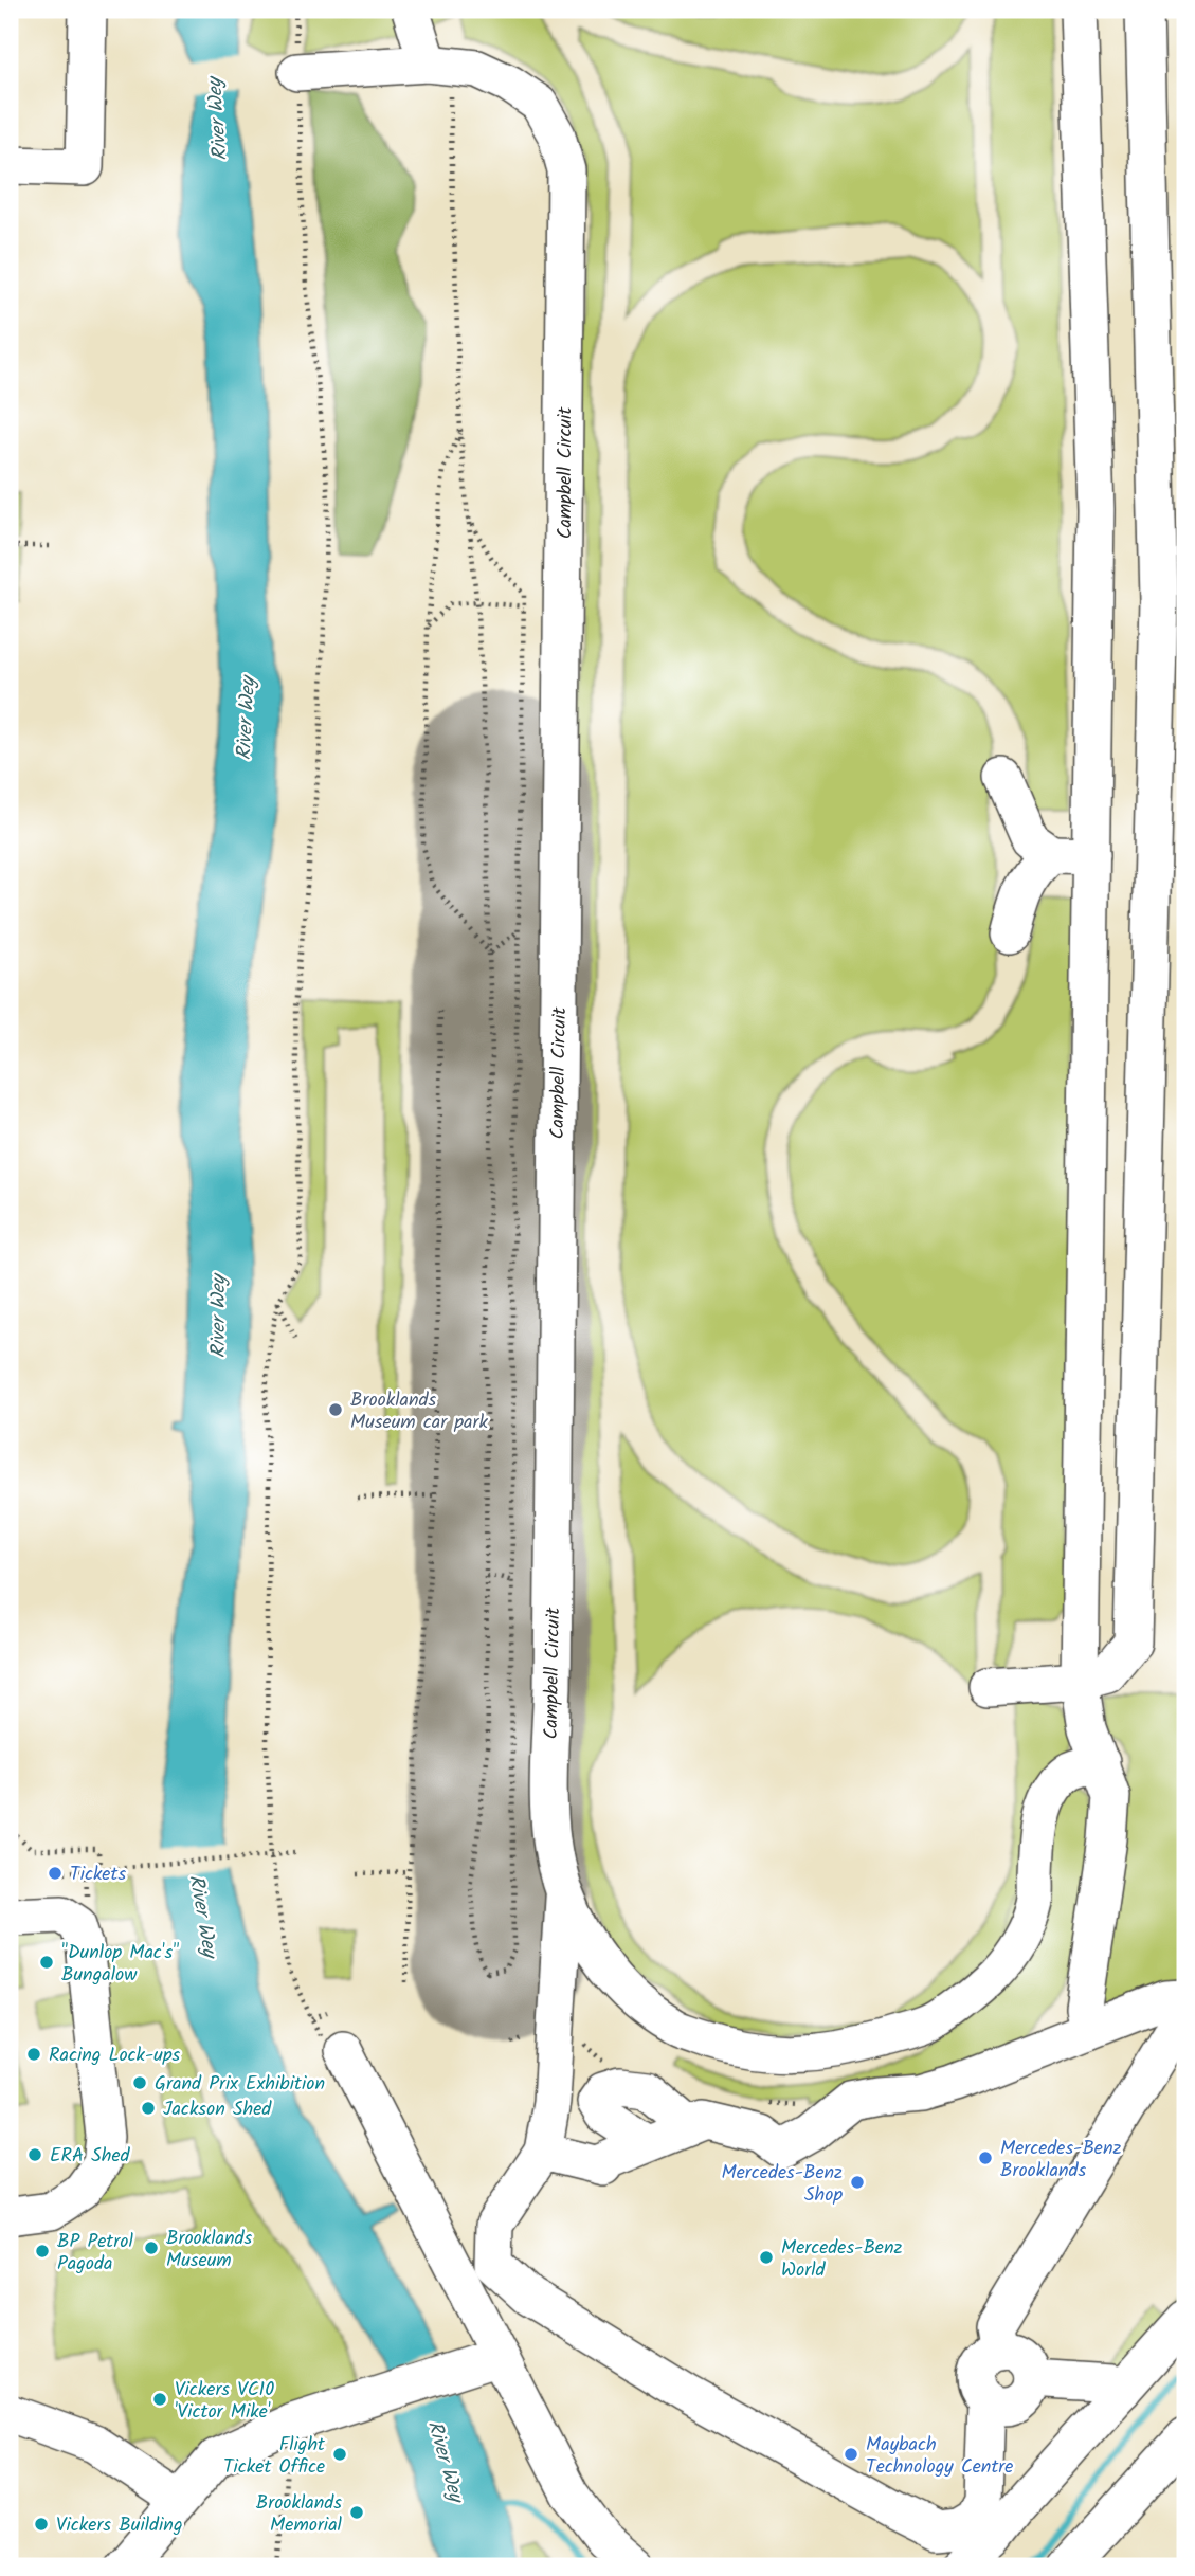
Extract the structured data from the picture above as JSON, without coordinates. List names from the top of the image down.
{
  "streets": {
    "lane": ["Campbell Circuit"]
  },
  "water": ["River Wey"],
  "places": [
    "Brooklands Museum car park",
    "Tickets",
    "\"Dunlop Mac's\" Bungalow",
    "Racing Lock-ups",
    "Grand Prix Exhibition",
    "Jackson Shed",
    "ERA Shed",
    "Mercedes-Benz Brooklands",
    "Mercedes-Benz Shop",
    "Brooklands Museum",
    "BP Petrol Pagoda",
    "Mercedes-Benz World",
    "Vickers VC10 'Victor Mike'",
    "Flight Ticket Office",
    "Maybach Technology Centre",
    "Brooklands Memorial",
    "Vickers Building"
  ]
}
